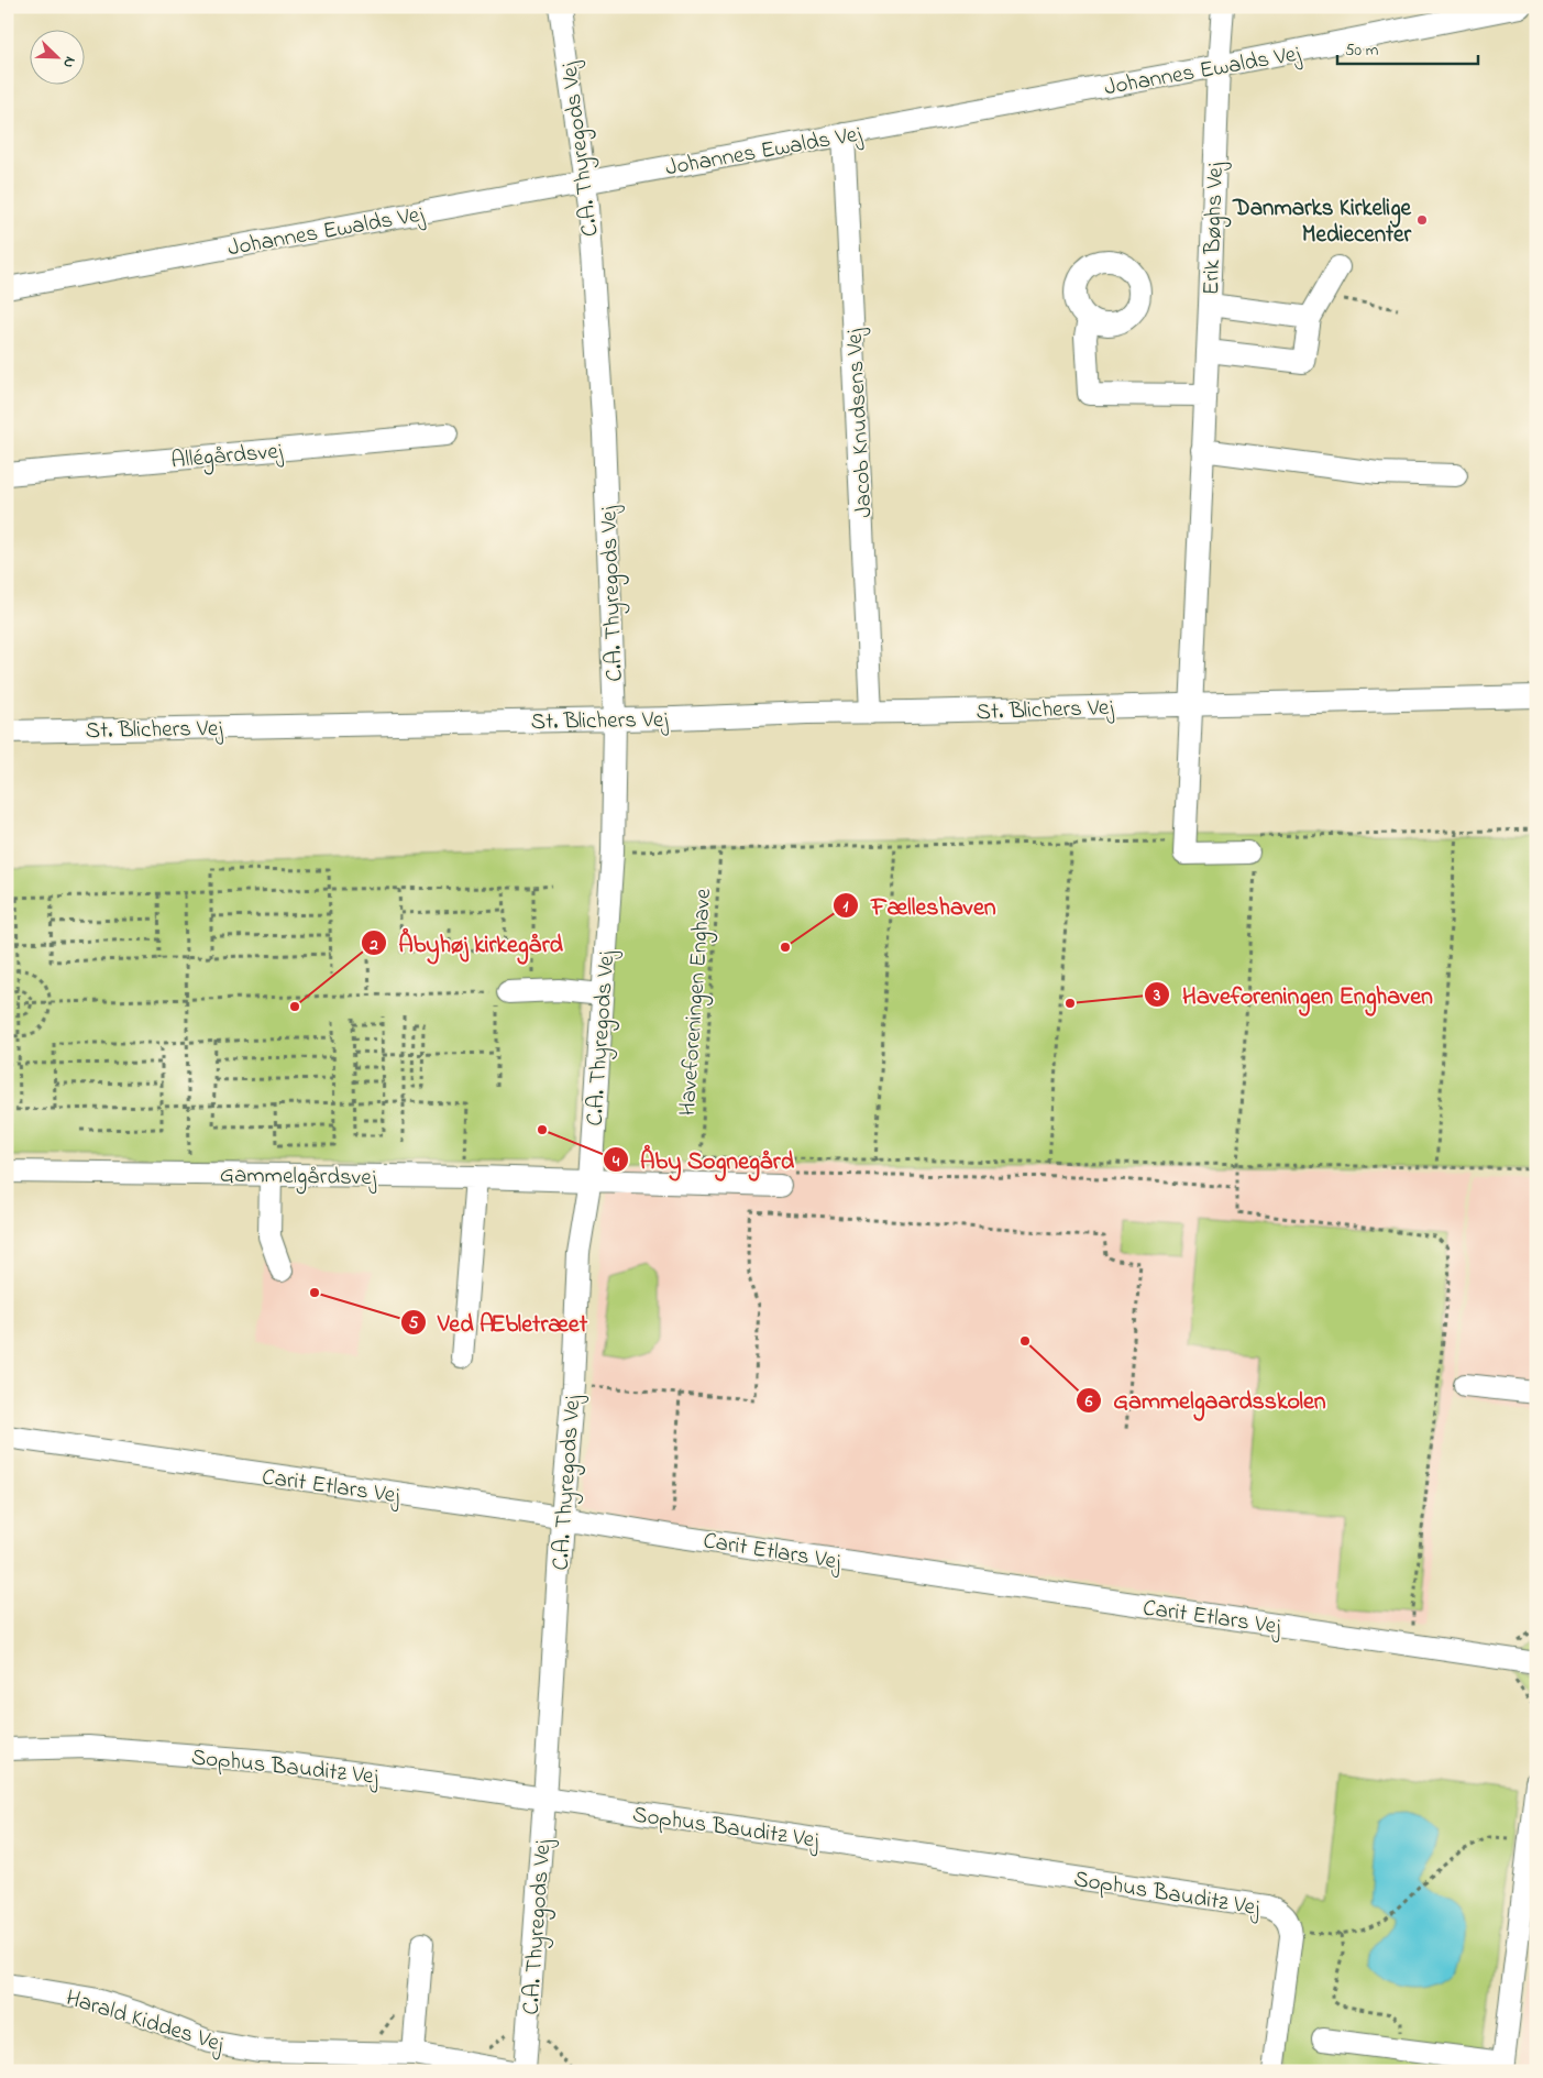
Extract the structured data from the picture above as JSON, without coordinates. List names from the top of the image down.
{
  "streets": {
    "street": [
      "Johannes Ewalds Vej",
      "C.A. Thyregods Vej",
      "Erik Bøghs Vej",
      "Jacob Knudsens Vej",
      "Allégårdsvej",
      "St. Blichers Vej",
      "Gammelgårdsvej",
      "Carit Etlars Vej",
      "Sophus Bauditz Vej",
      "Harald Kiddes Vej"
    ],
    "path": ["Haveforeningen Enghave"]
  },
  "crossings": [
    ["Johannes Ewalds Vej", "C.A. Thyregods Vej"],
    ["Johannes Ewalds Vej", "Erik Bøghs Vej"],
    ["Johannes Ewalds Vej", "Jacob Knudsens Vej"],
    ["C.A. Thyregods Vej", "St. Blichers Vej"],
    ["C.A. Thyregods Vej", "Gammelgårdsvej"],
    ["C.A. Thyregods Vej", "Carit Etlars Vej"],
    ["C.A. Thyregods Vej", "Sophus Bauditz Vej"],
    ["Erik Bøghs Vej", "St. Blichers Vej"],
    ["Jacob Knudsens Vej", "St. Blichers Vej"]
  ],
  "places": [
    "Danmarks Kirkelige Mediecenter",
    "Fælleshaven",
    "Haveforeningen Enghaven",
    "Åbyhøj kirkegård",
    "Åby Sognegård",
    "Ved Æbletræet",
    "Gammelgaardsskolen"
  ],
  "scale_bar": "50 m",
  "north": "bottom right"
}
